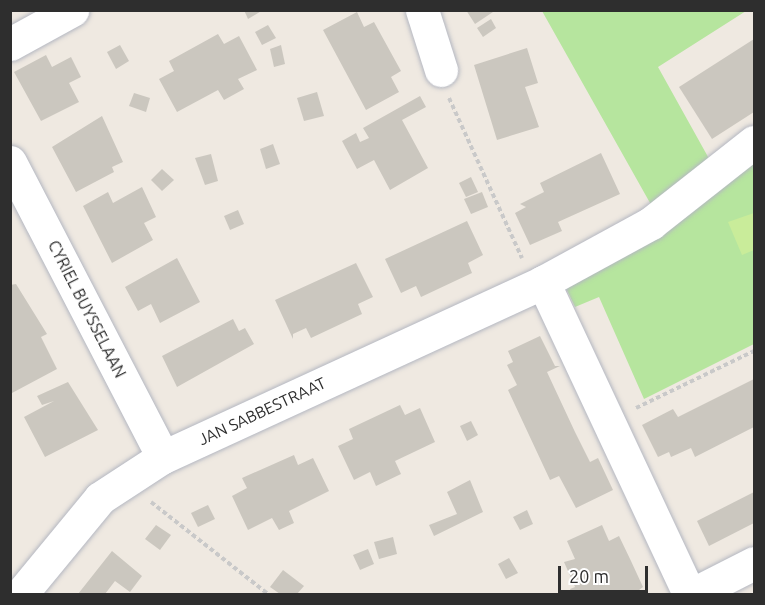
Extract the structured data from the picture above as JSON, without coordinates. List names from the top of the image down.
{
  "streets": {
    "street": ["CYRIEL BUYSSELAAN", "JAN SABBESTRAAT"]
  },
  "crossings": [
    ["CYRIEL BUYSSELAAN", "JAN SABBESTRAAT"]
  ],
  "scale_bar": "20 m"
}
